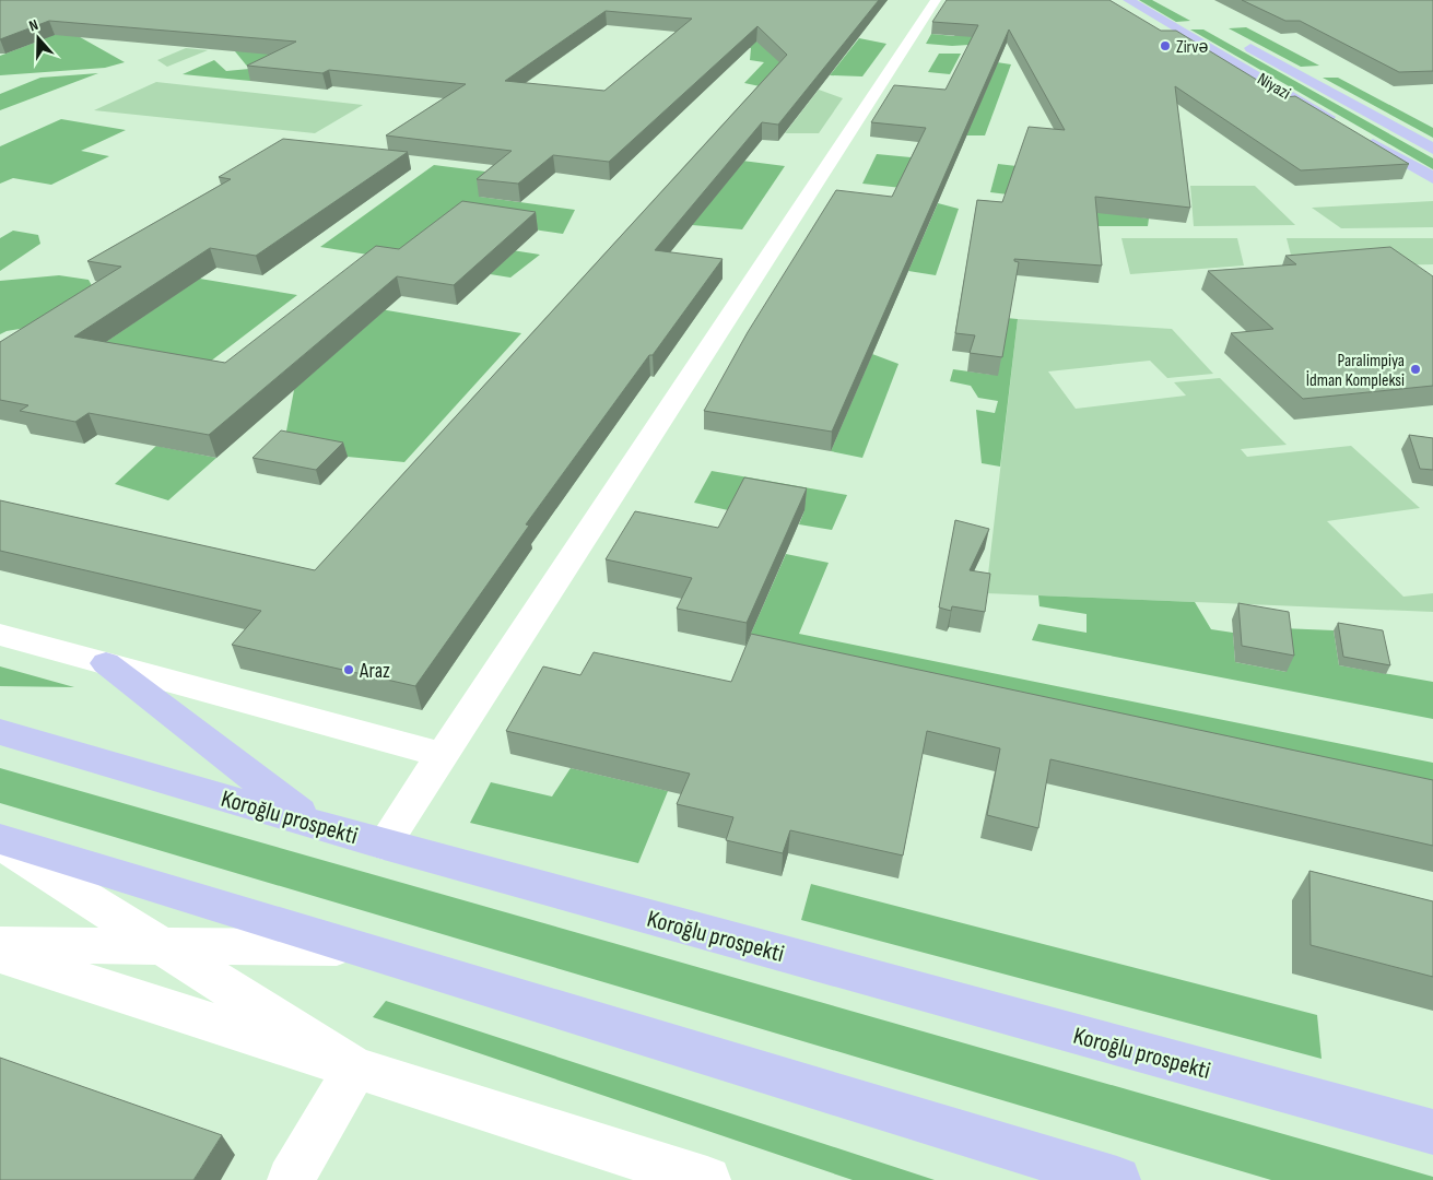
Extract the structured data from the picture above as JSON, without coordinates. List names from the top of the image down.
{
  "streets": {
    "main road": ["Niyazi", "Koroğlu prospekti"]
  },
  "places": ["Zirvə", "Paralimpiya İdman Kompleksi", "Araz"],
  "north": "top"
}
